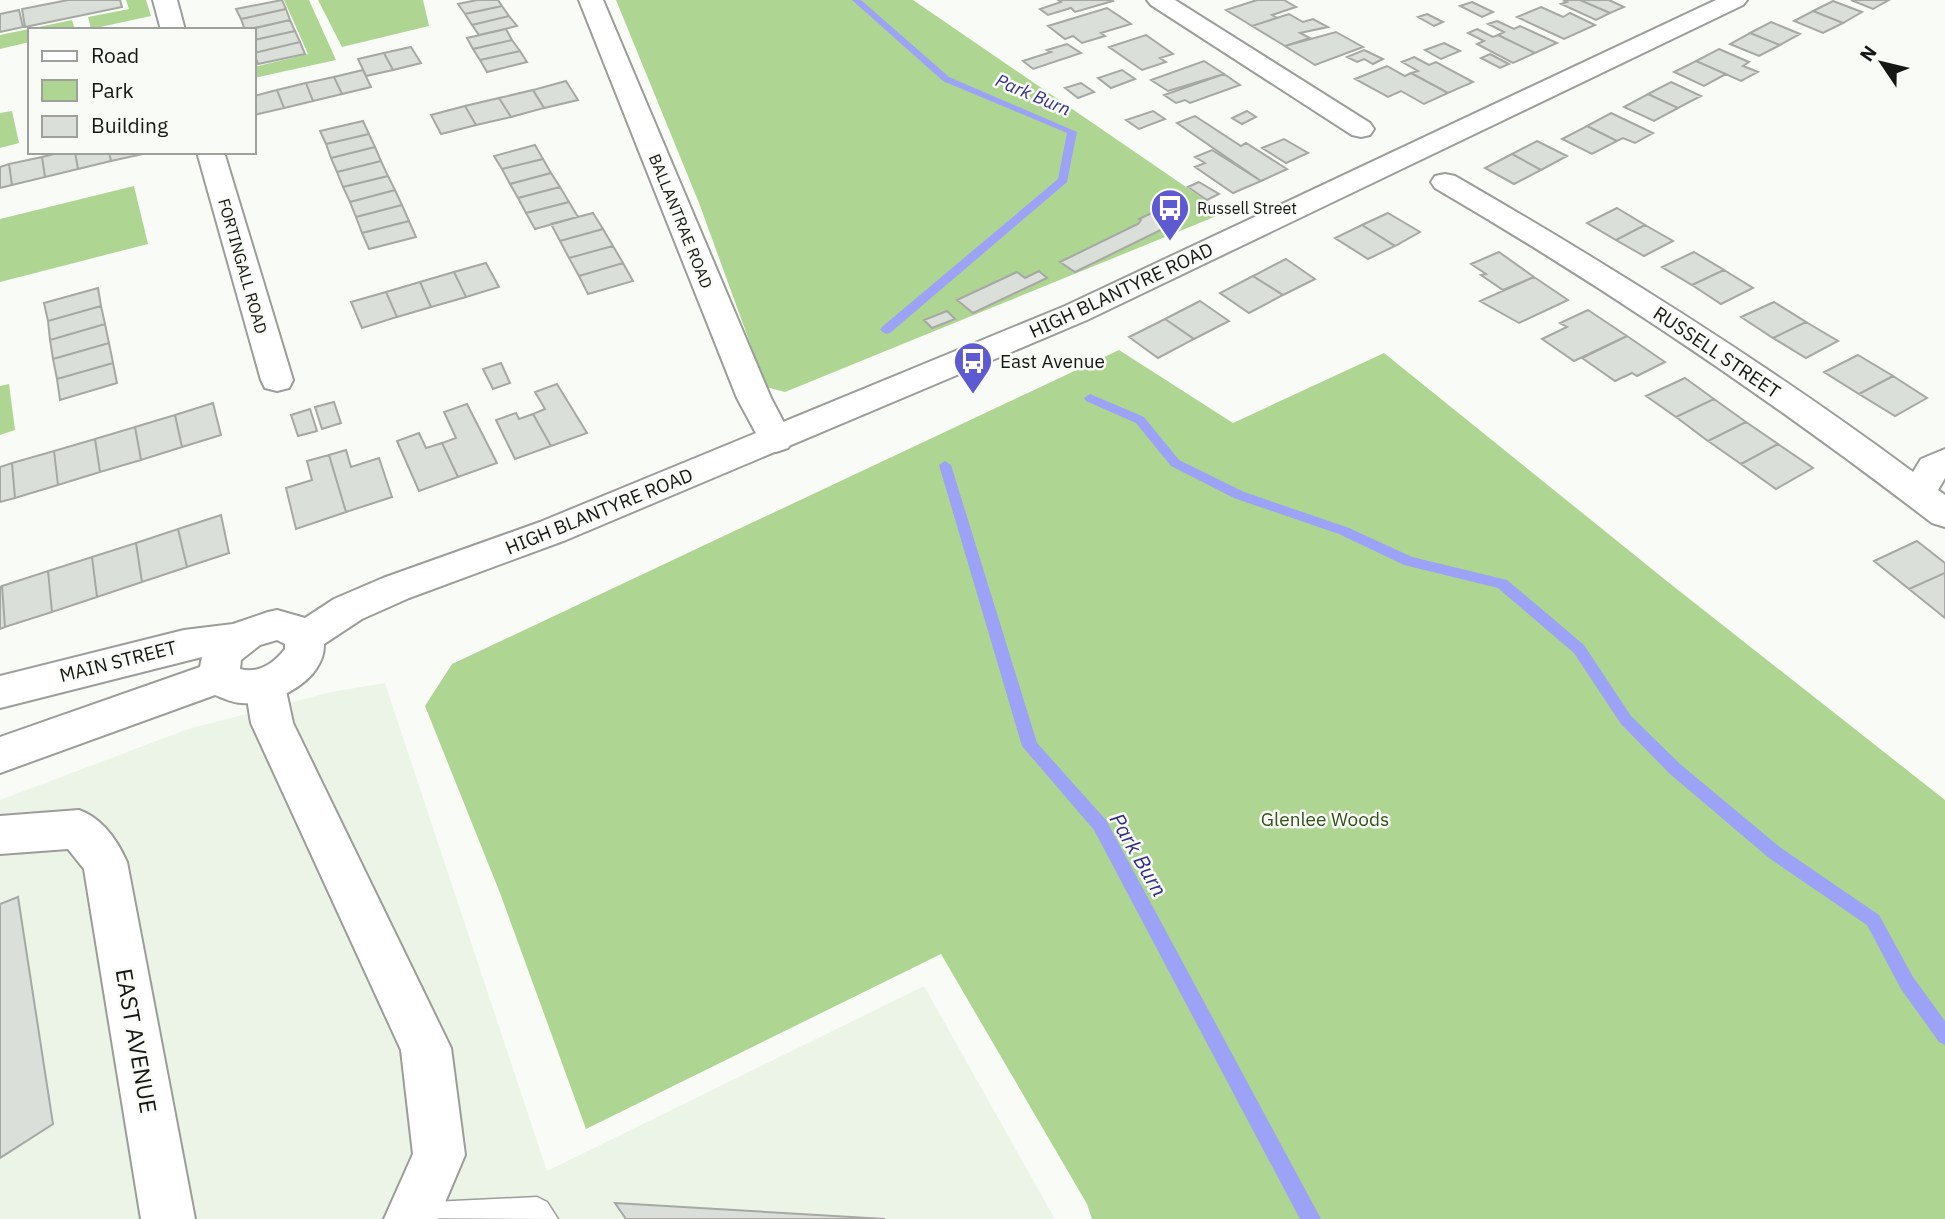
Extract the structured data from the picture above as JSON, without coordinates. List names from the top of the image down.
{
  "streets": {
    "street": [
      "BALLANTRAE ROAD",
      "FORTINGALL ROAD",
      "HIGH BLANTYRE ROAD",
      "RUSSELL STREET",
      "MAIN STREET",
      "EAST AVENUE"
    ]
  },
  "crossings": [
    ["BALLANTRAE ROAD", "HIGH BLANTYRE ROAD"]
  ],
  "water": ["Park Burn"],
  "parks": ["Glenlee Woods"],
  "places": {
    "bus stop": ["Russell Street", "East Avenue"]
  },
  "legend": ["Road", "Park", "Building"],
  "north": "top left"
}
